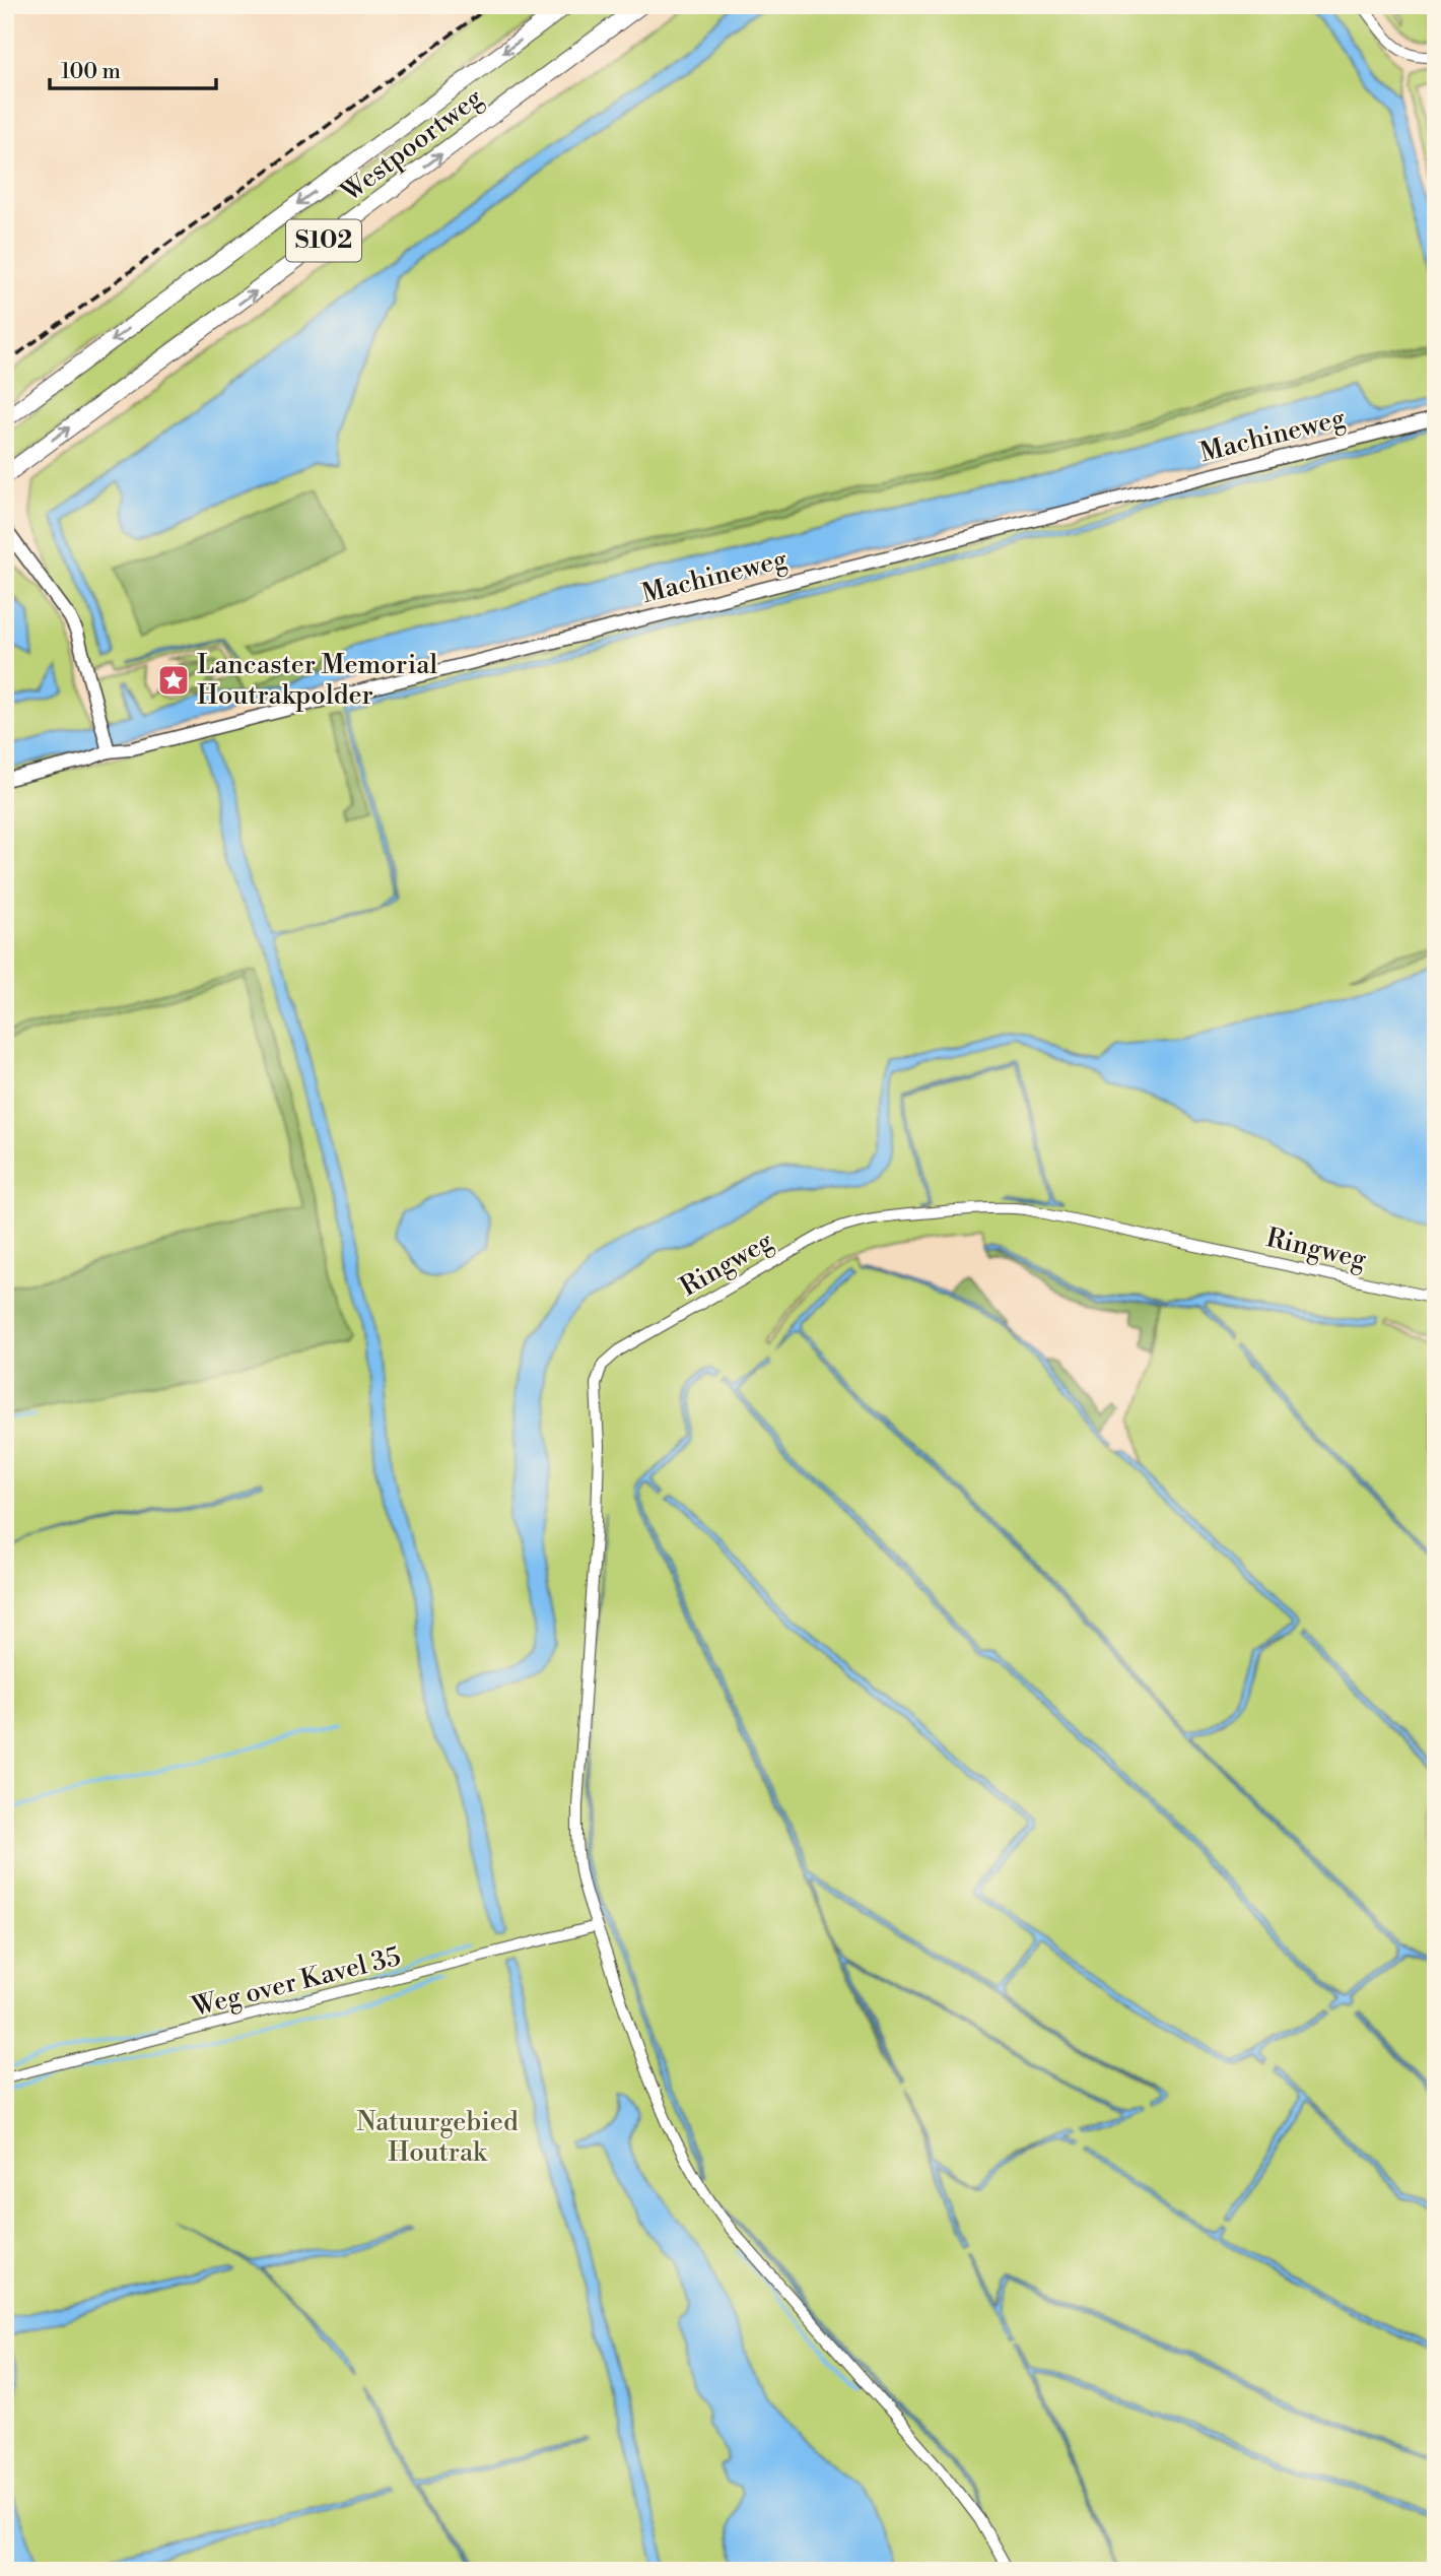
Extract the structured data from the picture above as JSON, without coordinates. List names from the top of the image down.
{
  "streets": {
    "main road": ["Westpoortweg", "S102"],
    "street": ["Machineweg", "Ringweg", "Weg over Kavel 35"]
  },
  "crossings": [
    ["Ringweg", "Weg over Kavel 35"]
  ],
  "parks": ["Natuurgebied Houtrak"],
  "places": {
    "place": ["Lancaster Memorial Houtrakpolder"]
  },
  "scale_bar": "100 m"
}
